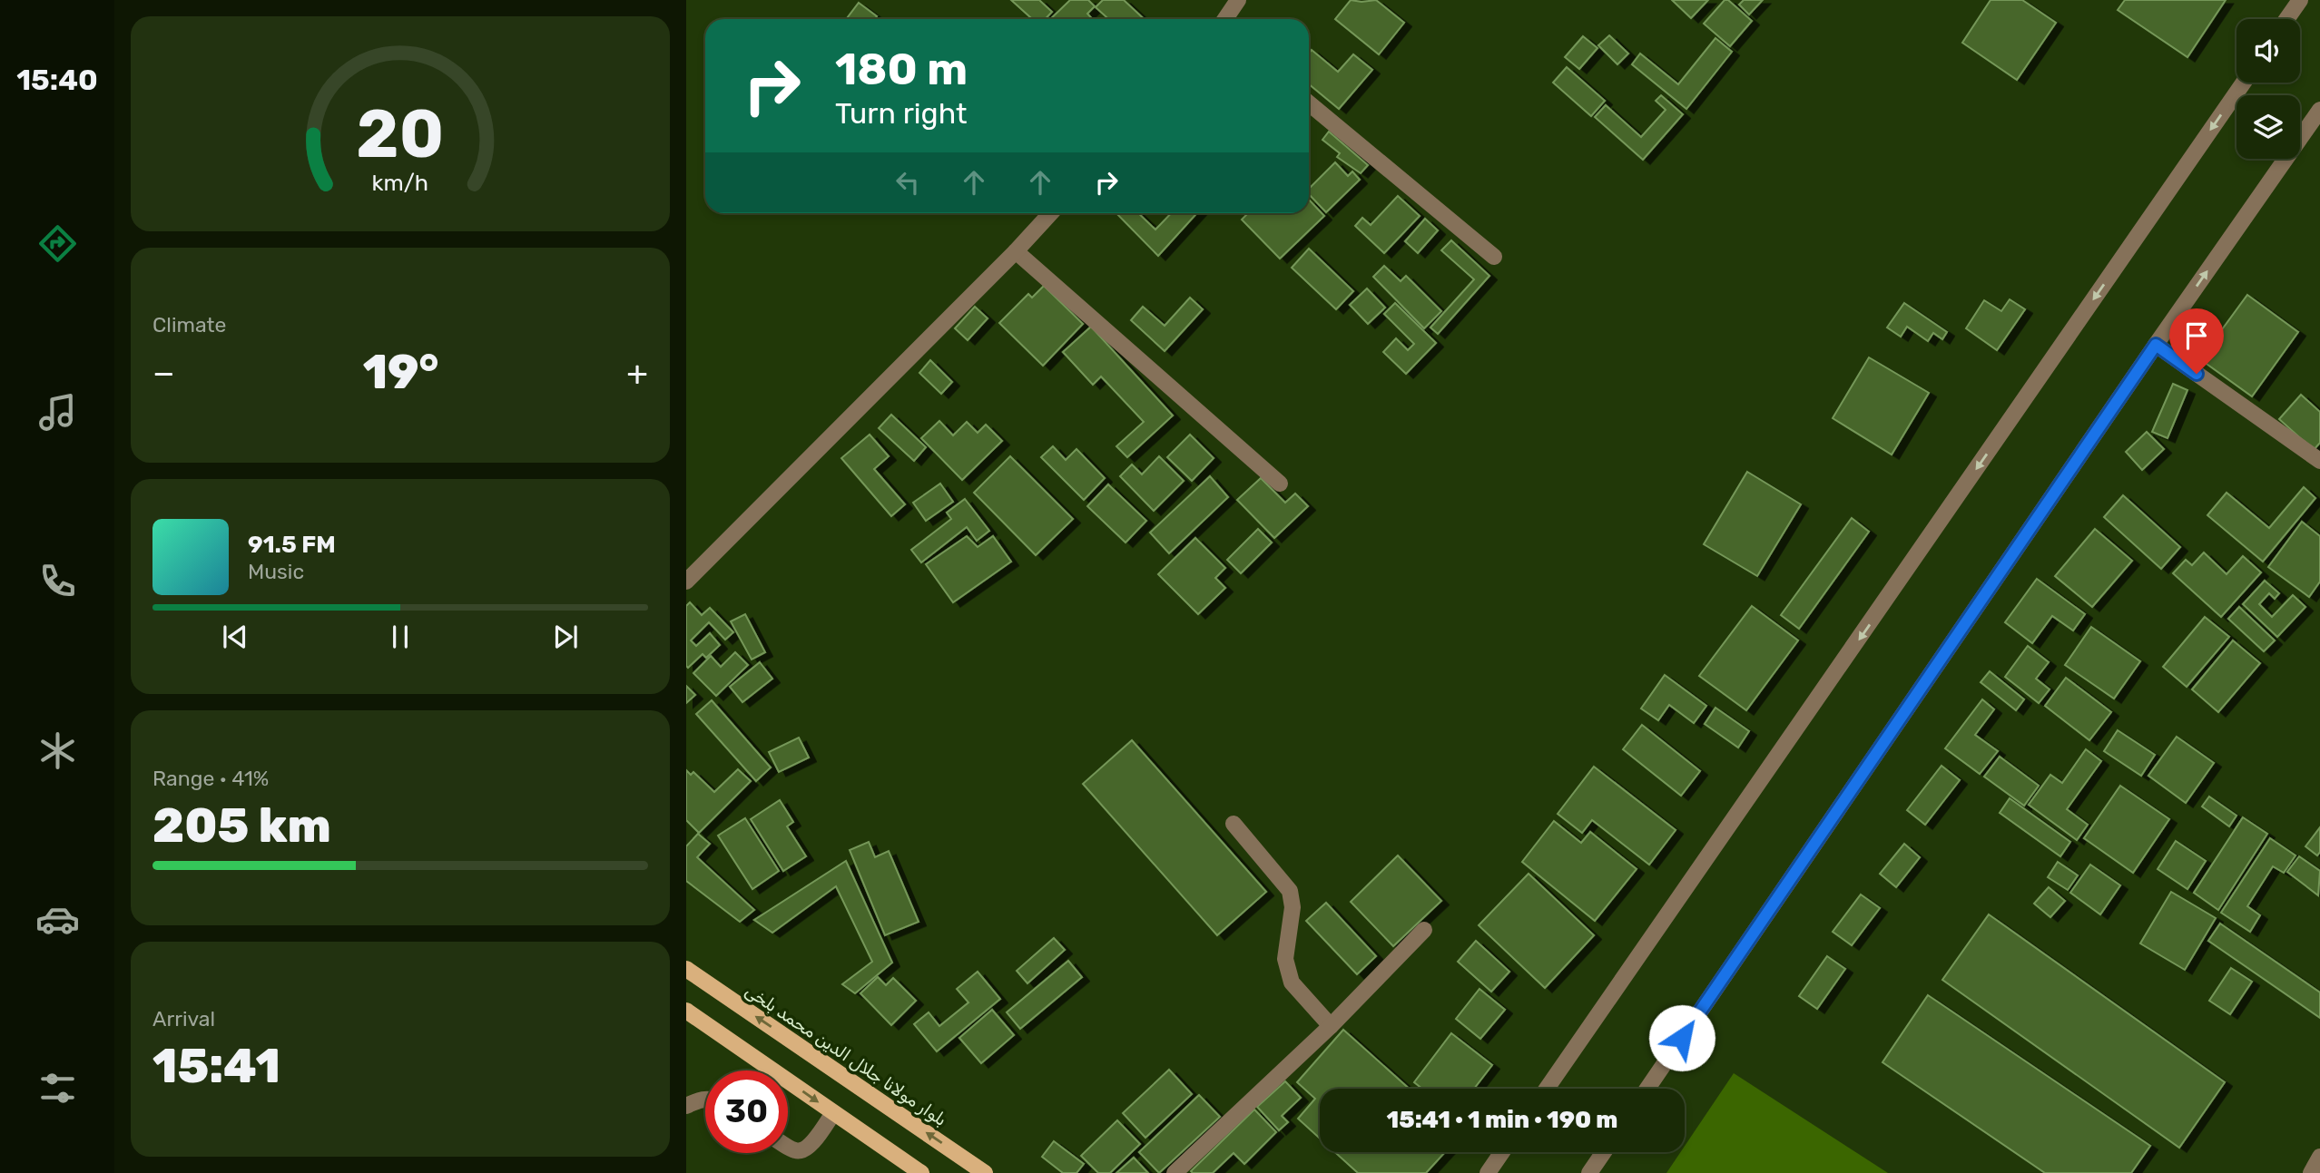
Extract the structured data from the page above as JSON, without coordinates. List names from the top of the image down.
{
  "streets": {
    "main road": ["بلوار مولانا جلال الدین محمد بلخی"]
  },
  "page": {
    "tabs": "15:40",
    "turn": ["180 m", "Turn right"],
    "tile": [
      "Climate",
      ["Range · 41%", "205 km"],
      ["Arrival", "15:41"]
    ],
    "heat": ["−", "19°", "+"],
    "song": ["91.5 FM", "Music"],
    "limit": "30",
    "trip": "15:41 · 1 min · 190 m",
    "gauge": ["20", "km/h"]
  }
}
